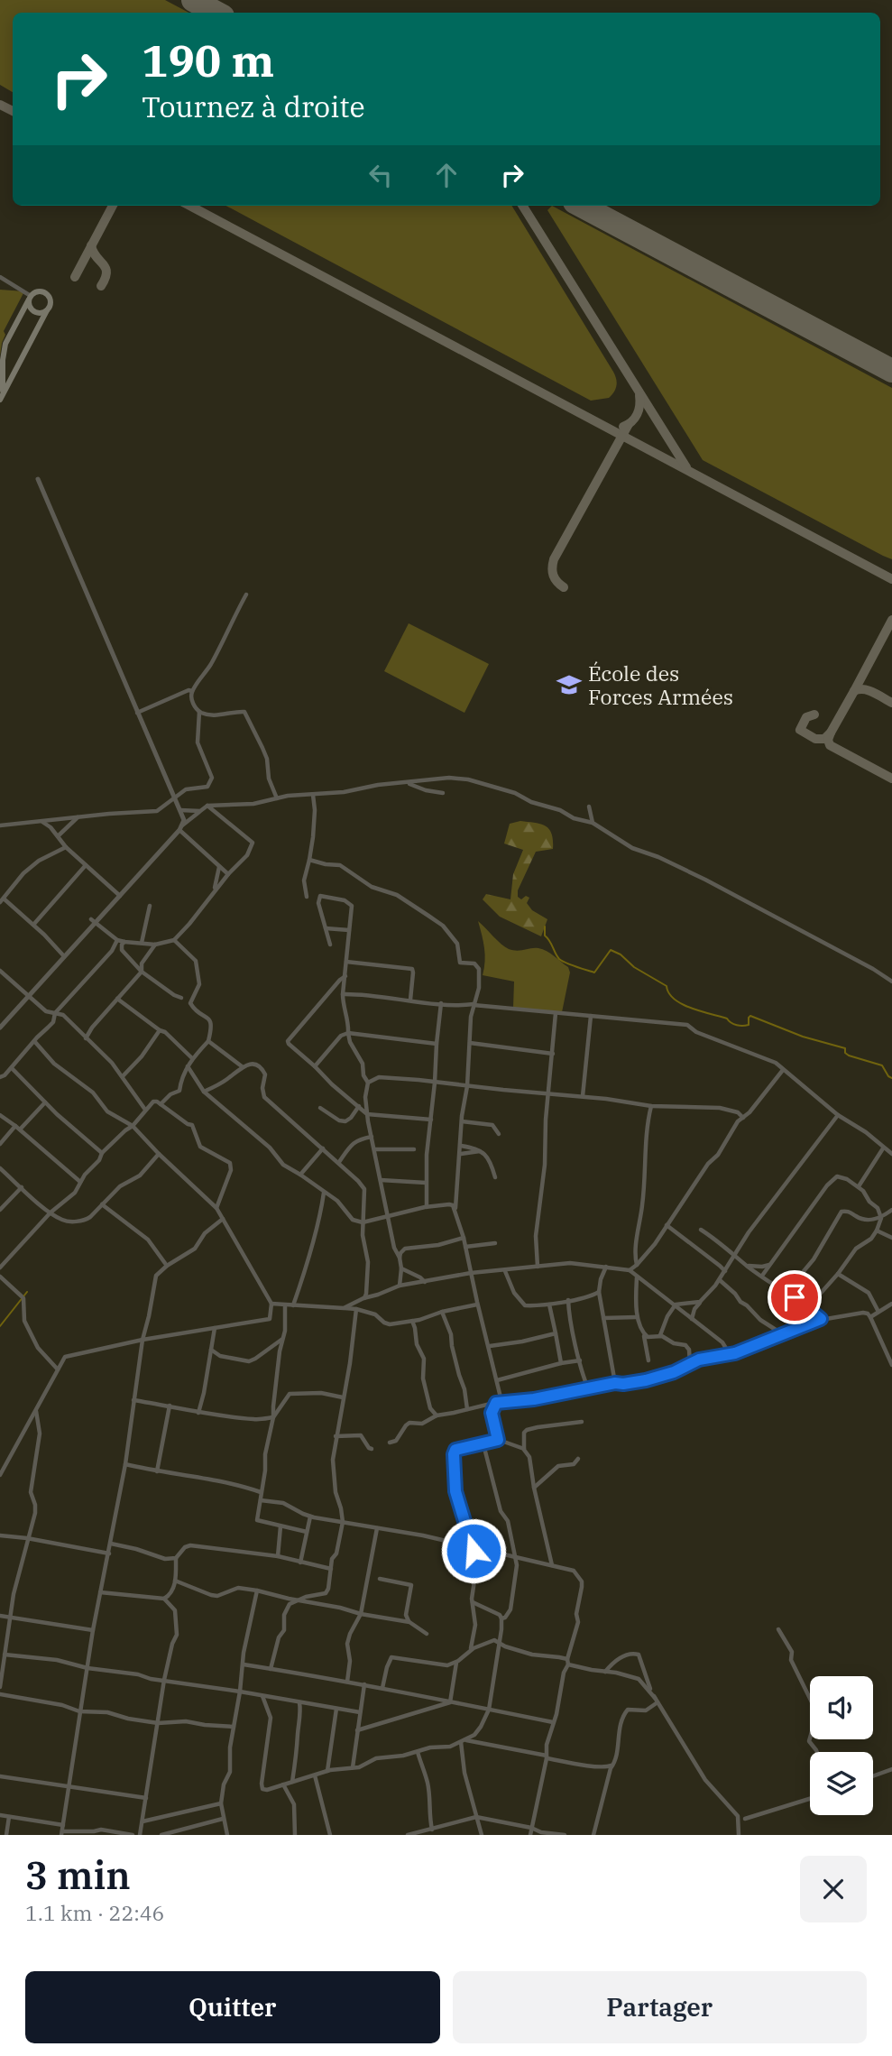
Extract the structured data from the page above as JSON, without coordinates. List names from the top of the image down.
{
  "places": {
    "school or university": ["École des Forces Armées"]
  },
  "page": {
    "turn": ["190 m", "Tournez à droite"],
    "heading": ["3 min", "1.1 km · 22:46"],
    "buttons": ["Quitter", "Partager"]
  }
}
